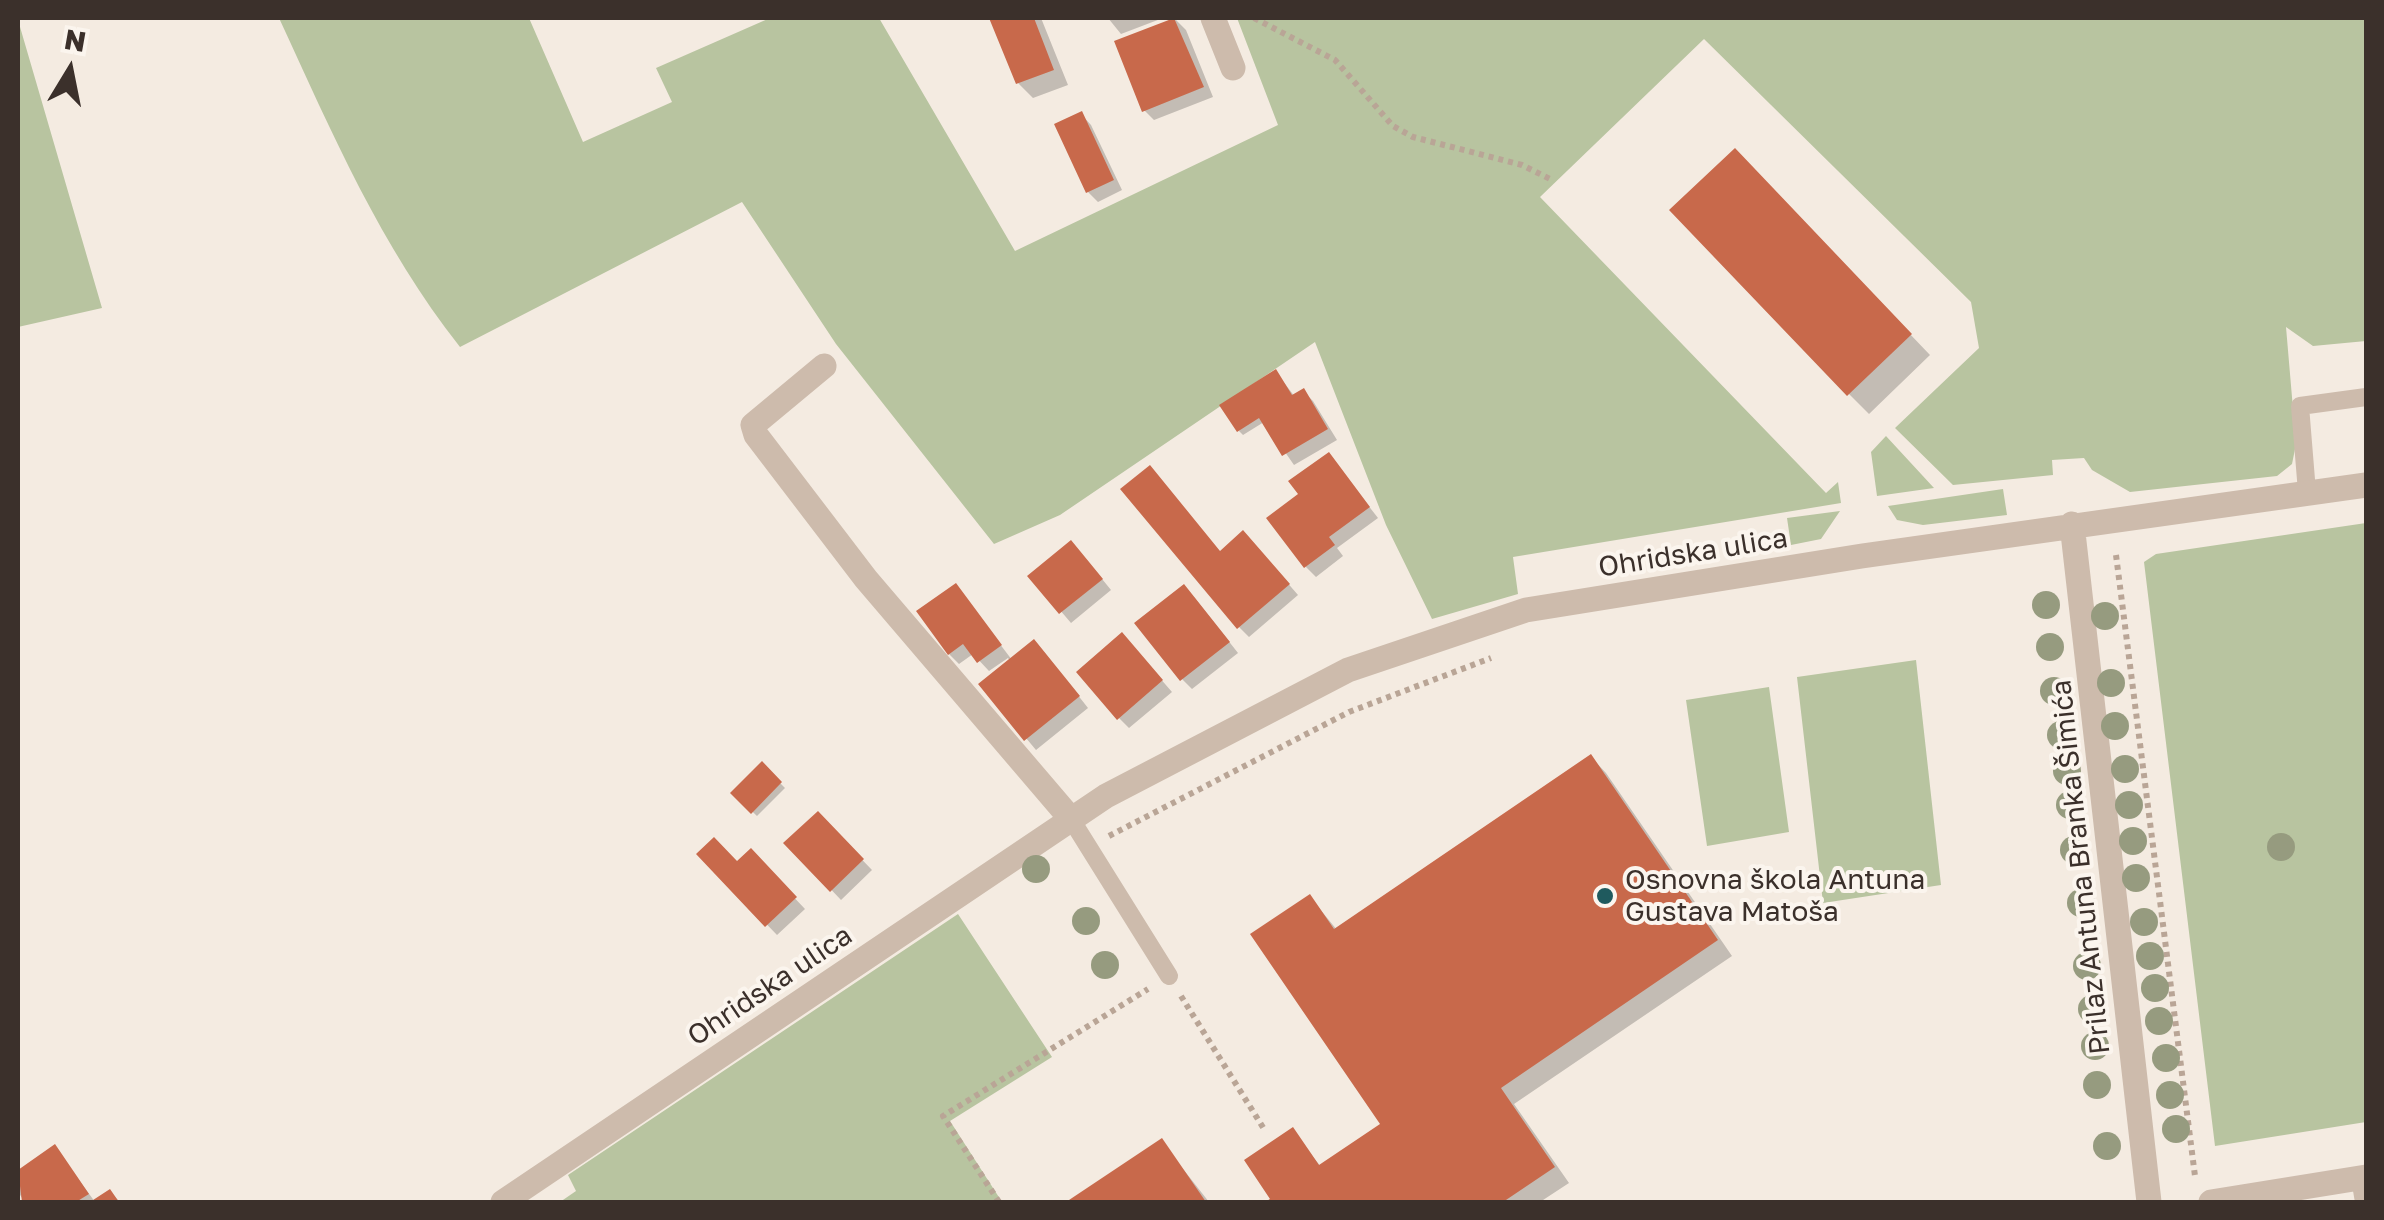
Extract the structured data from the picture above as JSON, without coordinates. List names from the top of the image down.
{
  "streets": {
    "street": ["Ohridska ulica", "Prilaz Antuna Branka Šimića"]
  },
  "crossings": [
    ["Ohridska ulica", "Prilaz Antuna Branka Šimića"]
  ],
  "places": ["Osnovna škola Antuna Gustava Matoša"],
  "north": "top"
}
